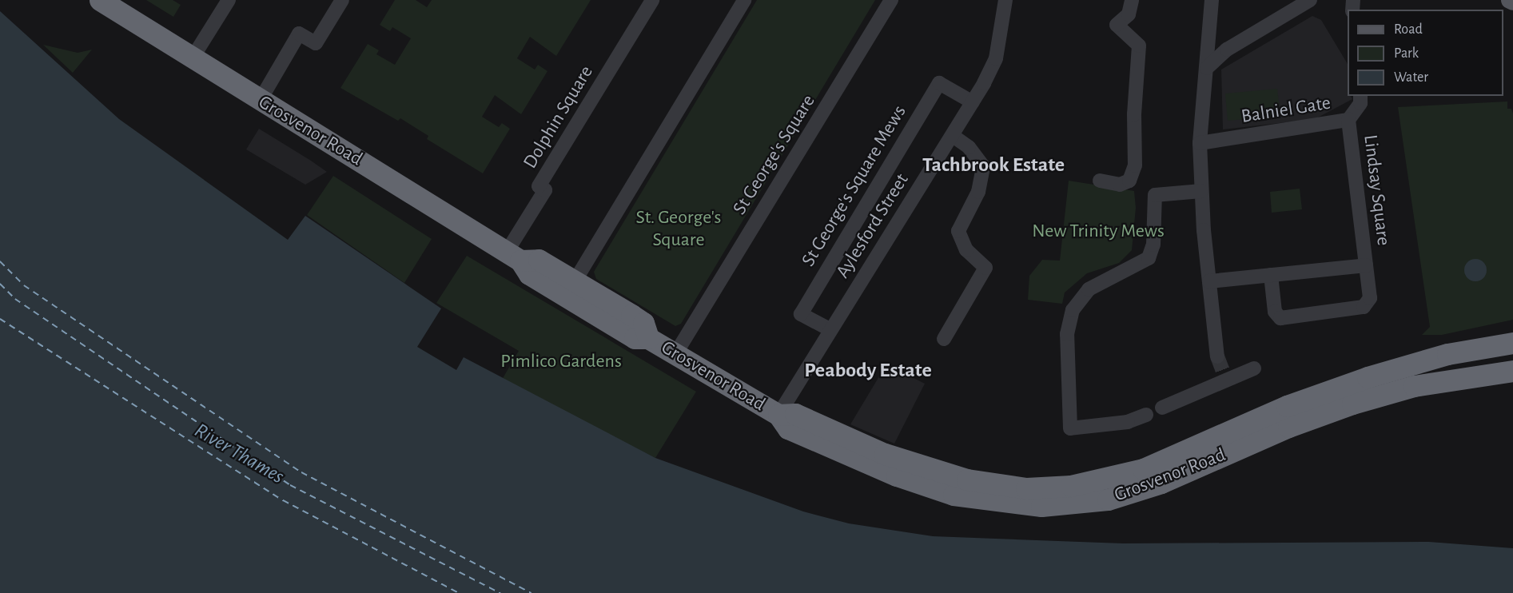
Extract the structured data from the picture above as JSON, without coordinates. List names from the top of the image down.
{
  "streets": {
    "highway": ["Grosvenor Road"],
    "street": [
      "Balniel Gate",
      "Dolphin Square",
      "St George's Square",
      "St George's Square Mews",
      "Lindsay Square",
      "Aylesford Street"
    ]
  },
  "crossings": [
    ["Balniel Gate", "Lindsay Square"],
    ["Dolphin Square", "Grosvenor Road"],
    ["Grosvenor Road", "St George's Square"],
    ["Grosvenor Road", "Aylesford Street"],
    ["St George's Square Mews", "Aylesford Street"]
  ],
  "districts": ["Tachbrook Estate", "Peabody Estate"],
  "water": ["River Thames"],
  "parks": ["St. George's Square", "New Trinity Mews", "Pimlico Gardens"],
  "legend": ["Road", "Park", "Water"]
}
